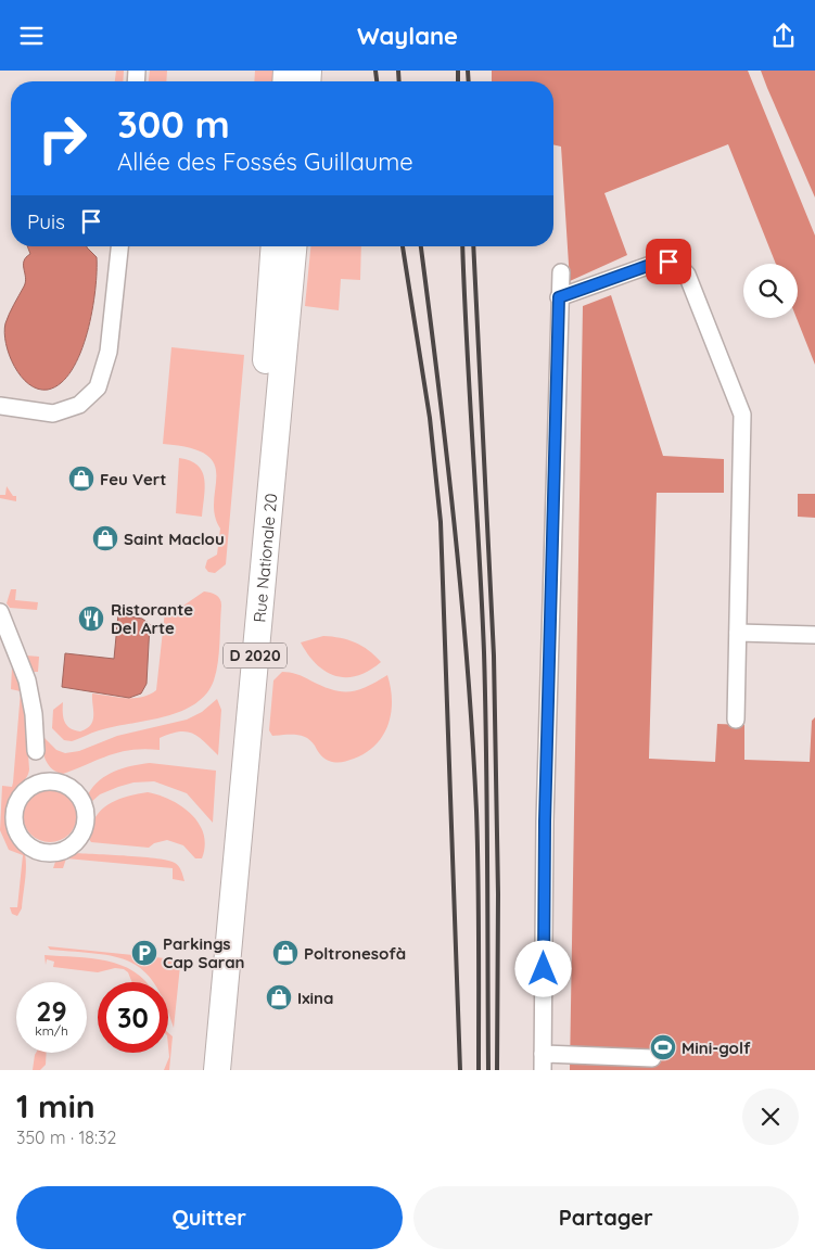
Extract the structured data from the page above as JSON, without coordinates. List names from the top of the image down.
{
  "streets": {
    "main road": ["Rue Nationale 20", "D 2020"]
  },
  "crossings": [
    ["Rue Nationale 20", "D 2020"]
  ],
  "places": {
    "shop": [
      "Feu Vert",
      "Saint Maclou",
      "Poltronesofà",
      "Ixina"
    ],
    "restaurant": ["Ristorante Del Arte"],
    "parking": ["Parkings Cap Saran"],
    "sports": ["Mini-golf"]
  },
  "page": {
    "header": "Waylane",
    "turn": ["300 m", "Allée des Fossés Guillaume"],
    "then": "Puis",
    "speed": "29 km/h",
    "limit": "30",
    "heading": ["1 min", "350 m · 18:32"],
    "buttons": ["Quitter", "Partager"]
  }
}
